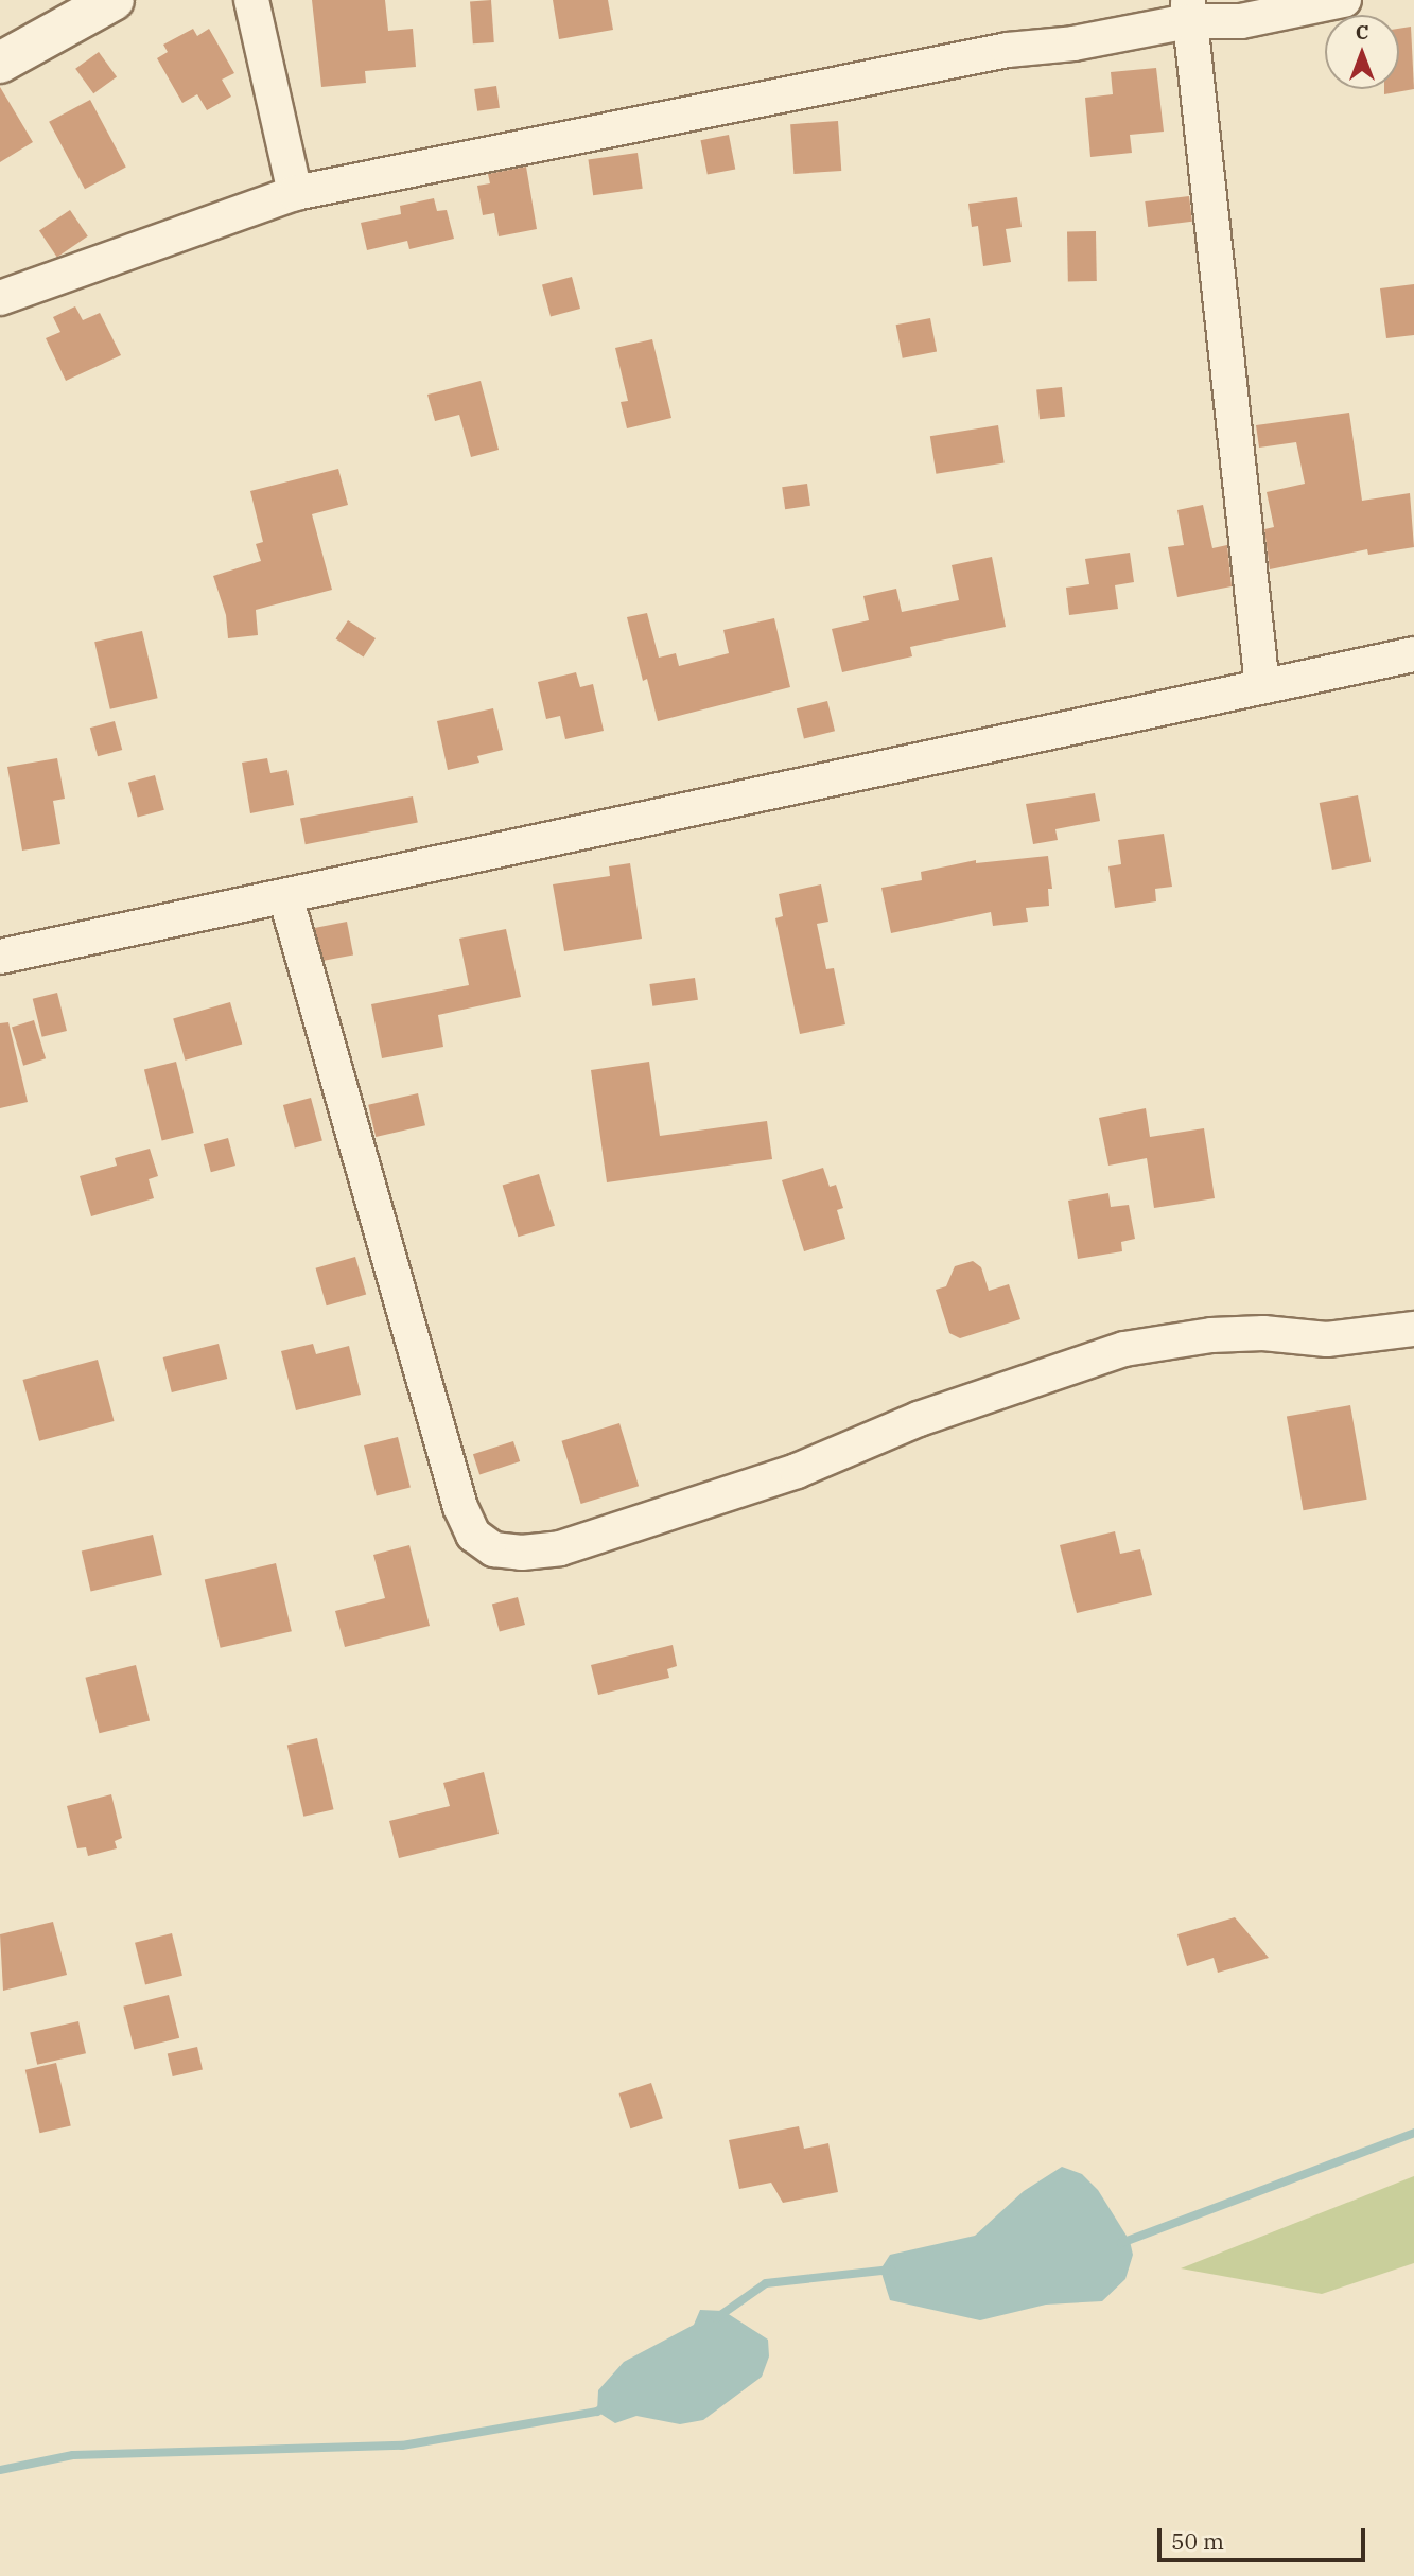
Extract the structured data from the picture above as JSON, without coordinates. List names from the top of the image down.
{
  "scale_bar": "50 m",
  "north": "top"
}
